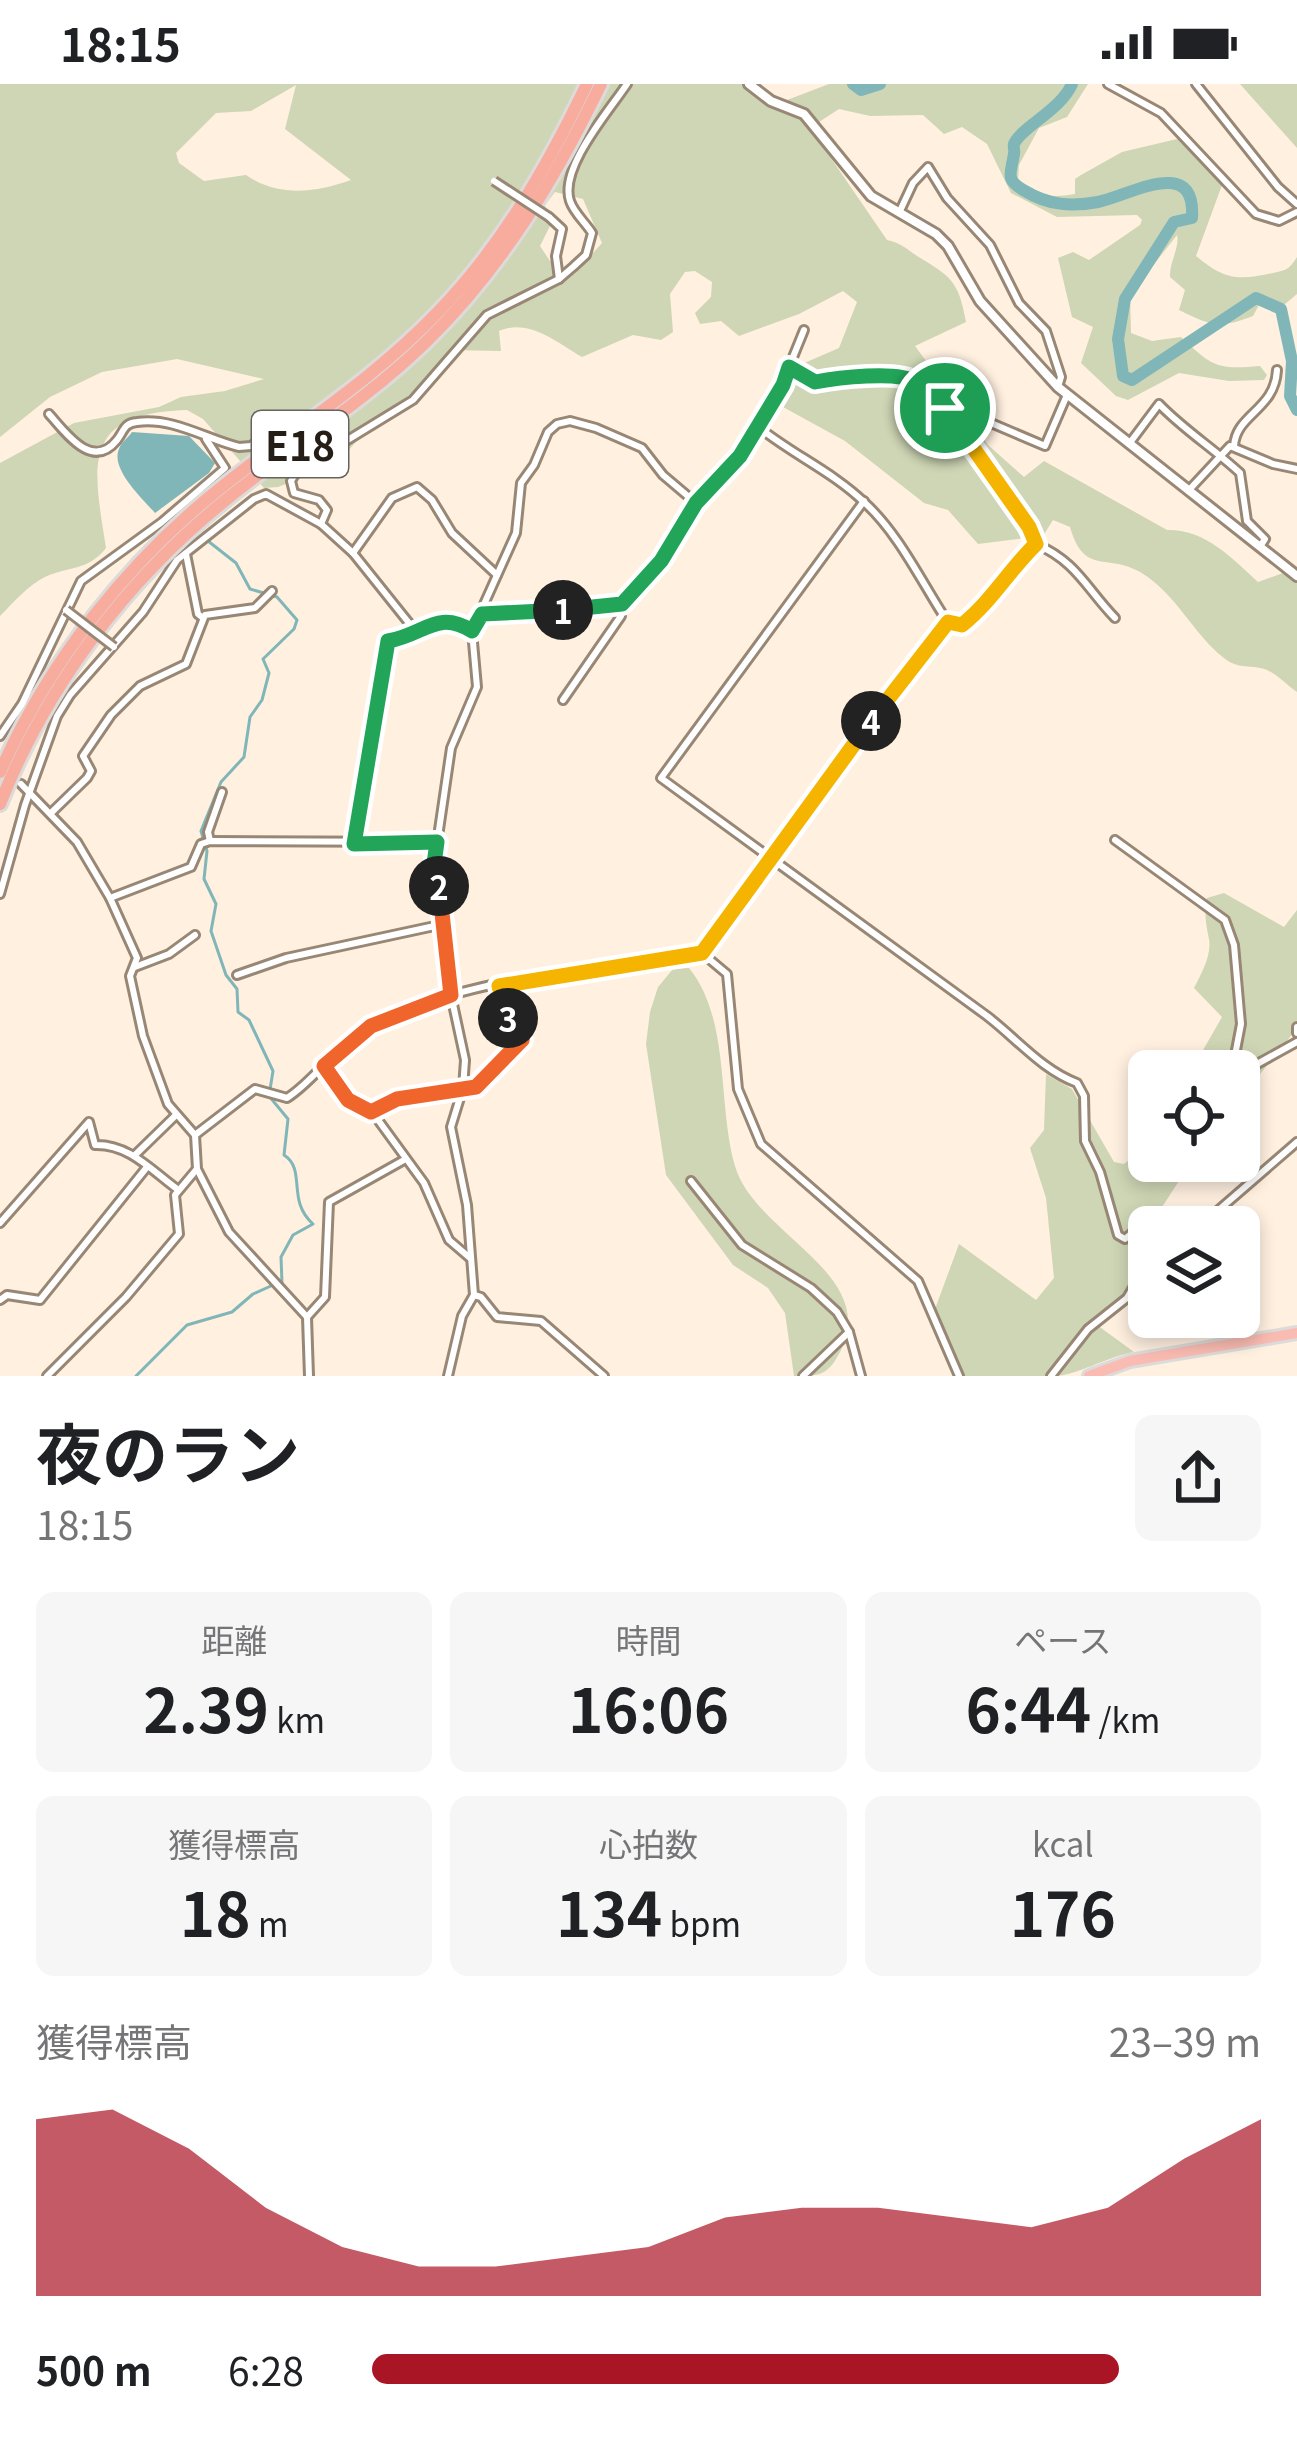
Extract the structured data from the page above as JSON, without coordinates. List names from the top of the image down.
{
  "streets": {
    "highway": ["E18"]
  },
  "page": {
    "status": "18:15",
    "pins": [
      "1",
      "4",
      "2",
      "3"
    ],
    "heading": ["夜のラン", "18:15"],
    "stats": [
      ["距離", "2.39 km"],
      ["時間", "16:06"],
      ["ペース", "6:44 /km"],
      ["獲得標高", "18 m"],
      ["心拍数", "134 bpm"],
      ["kcal", "176"]
    ],
    "chart": ["獲得標高", "23–39 m"],
    "list": [
      {
        "name": "500 m",
        "note": "6:28"
      }
    ]
  }
}
